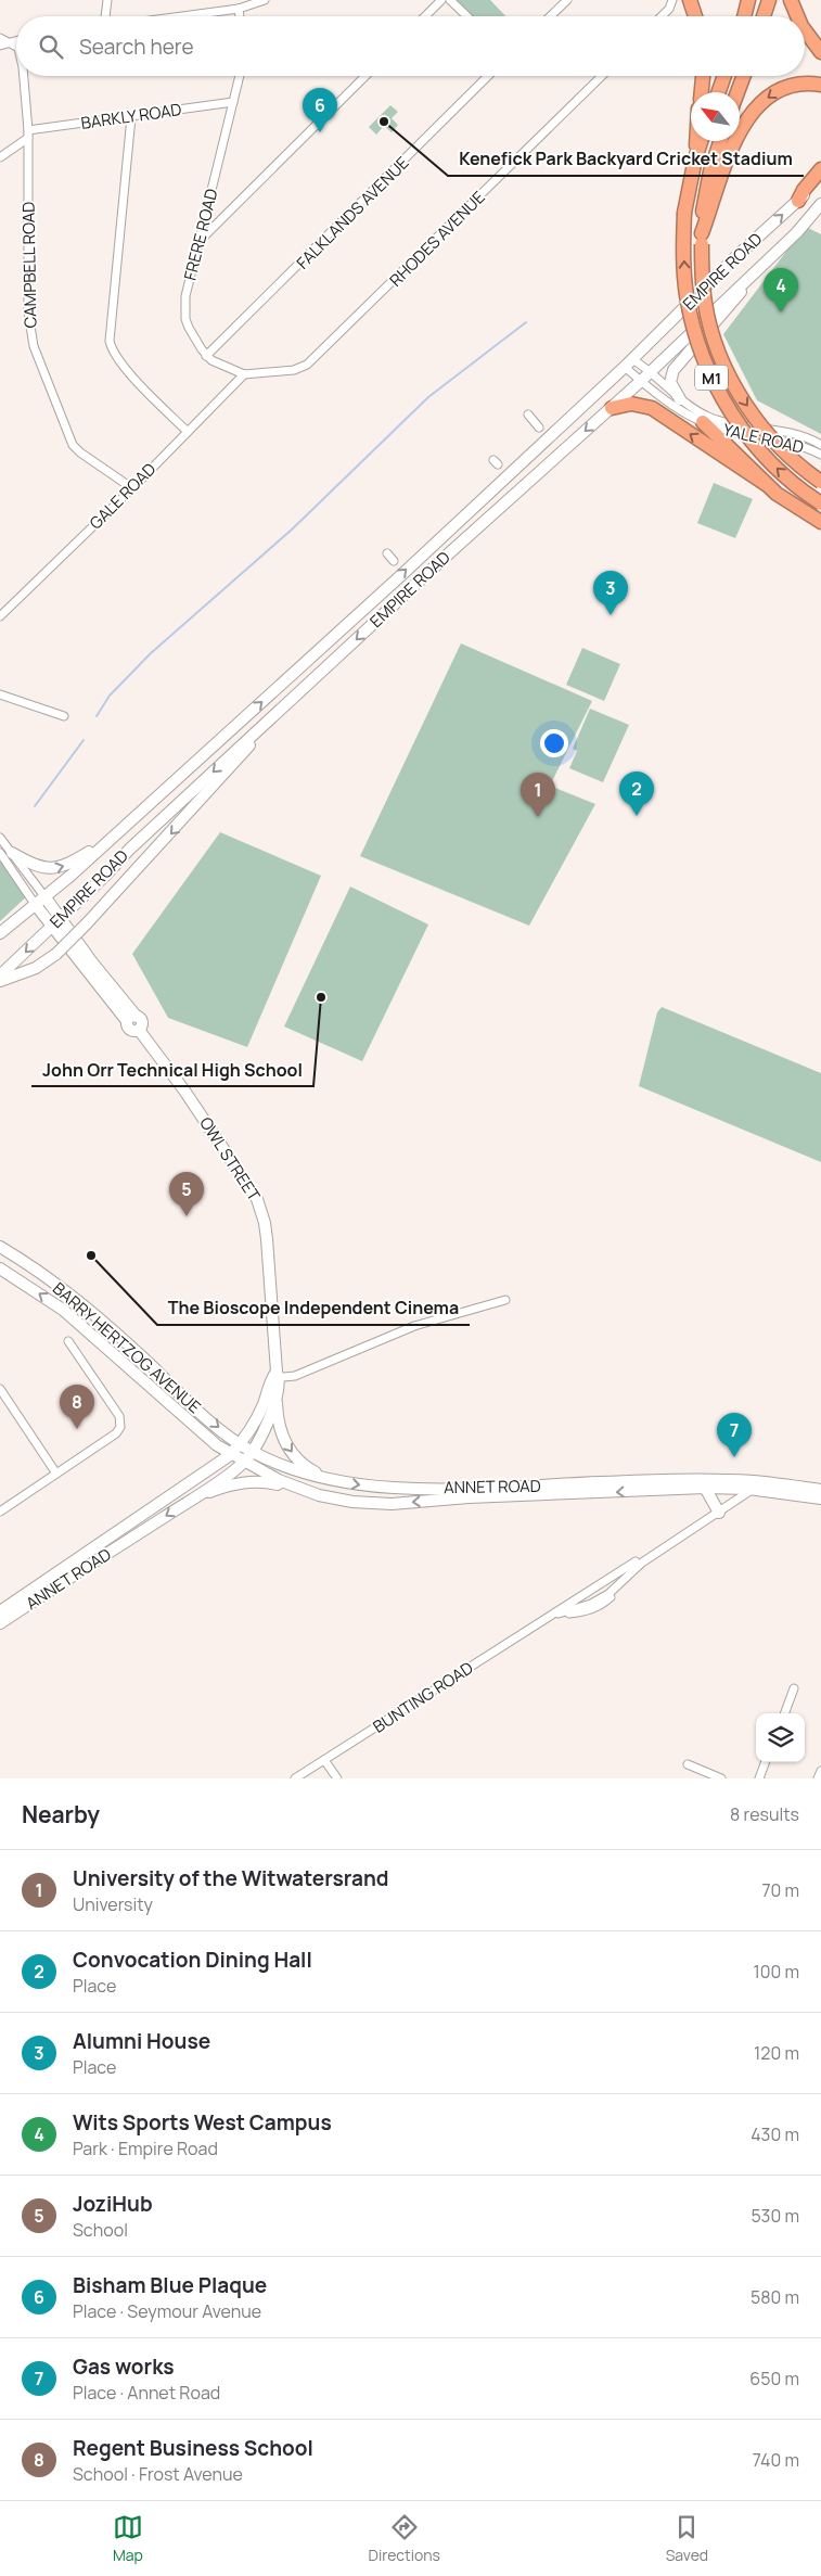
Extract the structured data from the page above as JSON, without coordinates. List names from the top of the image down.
{
  "streets": {
    "highway": ["M1"],
    "main road": [
      "EMPIRE ROAD",
      "OWL STREET",
      "BARRY HERTZOG AVENUE",
      "ANNET ROAD"
    ],
    "street": [
      "BARKLY ROAD",
      "FALKLANDS AVENUE",
      "FRERE ROAD",
      "RHODES AVENUE",
      "CAMPBELL ROAD",
      "YALE ROAD",
      "GALE ROAD",
      "BUNTING ROAD"
    ]
  },
  "crossings": [
    ["BARKLY ROAD", "FRERE ROAD"],
    ["BARKLY ROAD", "CAMPBELL ROAD"],
    ["FALKLANDS AVENUE", "FRERE ROAD"],
    ["FRERE ROAD", "RHODES AVENUE"],
    ["FRERE ROAD", "GALE ROAD"],
    ["RHODES AVENUE", "GALE ROAD"],
    ["CAMPBELL ROAD", "GALE ROAD"],
    ["EMPIRE ROAD", "YALE ROAD"],
    ["EMPIRE ROAD", "OWL STREET"],
    ["OWL STREET", "BARRY HERTZOG AVENUE"],
    ["OWL STREET", "ANNET ROAD"],
    ["BARRY HERTZOG AVENUE", "ANNET ROAD"],
    ["ANNET ROAD", "BUNTING ROAD"]
  ],
  "places": ["Kenefick Park Backyard Cricket Stadium", "John Orr Technical High School", "The Bioscope Independent Cinema"],
  "north": "top left",
  "page": {
    "search": "Search here",
    "pins": [
      "6",
      "4",
      "3",
      "2",
      "1",
      "5",
      "8",
      "7"
    ],
    "heading": ["Nearby", "8 results"],
    "list": [
      {
        "mark": "1",
        "name": "University of the Witwatersrand",
        "note": "University",
        "value": "70 m"
      },
      {
        "mark": "2",
        "name": "Convocation Dining Hall",
        "note": "Place",
        "value": "100 m"
      },
      {
        "mark": "3",
        "name": "Alumni House",
        "note": "Place",
        "value": "120 m"
      },
      {
        "mark": "4",
        "name": "Wits Sports West Campus",
        "note": "Park · Empire Road",
        "value": "430 m"
      },
      {
        "mark": "5",
        "name": "JoziHub",
        "note": "School",
        "value": "530 m"
      },
      {
        "mark": "6",
        "name": "Bisham Blue Plaque",
        "note": "Place · Seymour Avenue",
        "value": "580 m"
      },
      {
        "mark": "7",
        "name": "Gas works",
        "note": "Place · Annet Road",
        "value": "650 m"
      },
      {
        "mark": "8",
        "name": "Regent Business School",
        "note": "School · Frost Avenue",
        "value": "740 m"
      }
    ],
    "nav": ["Map", "Directions", "Saved"]
  }
}
